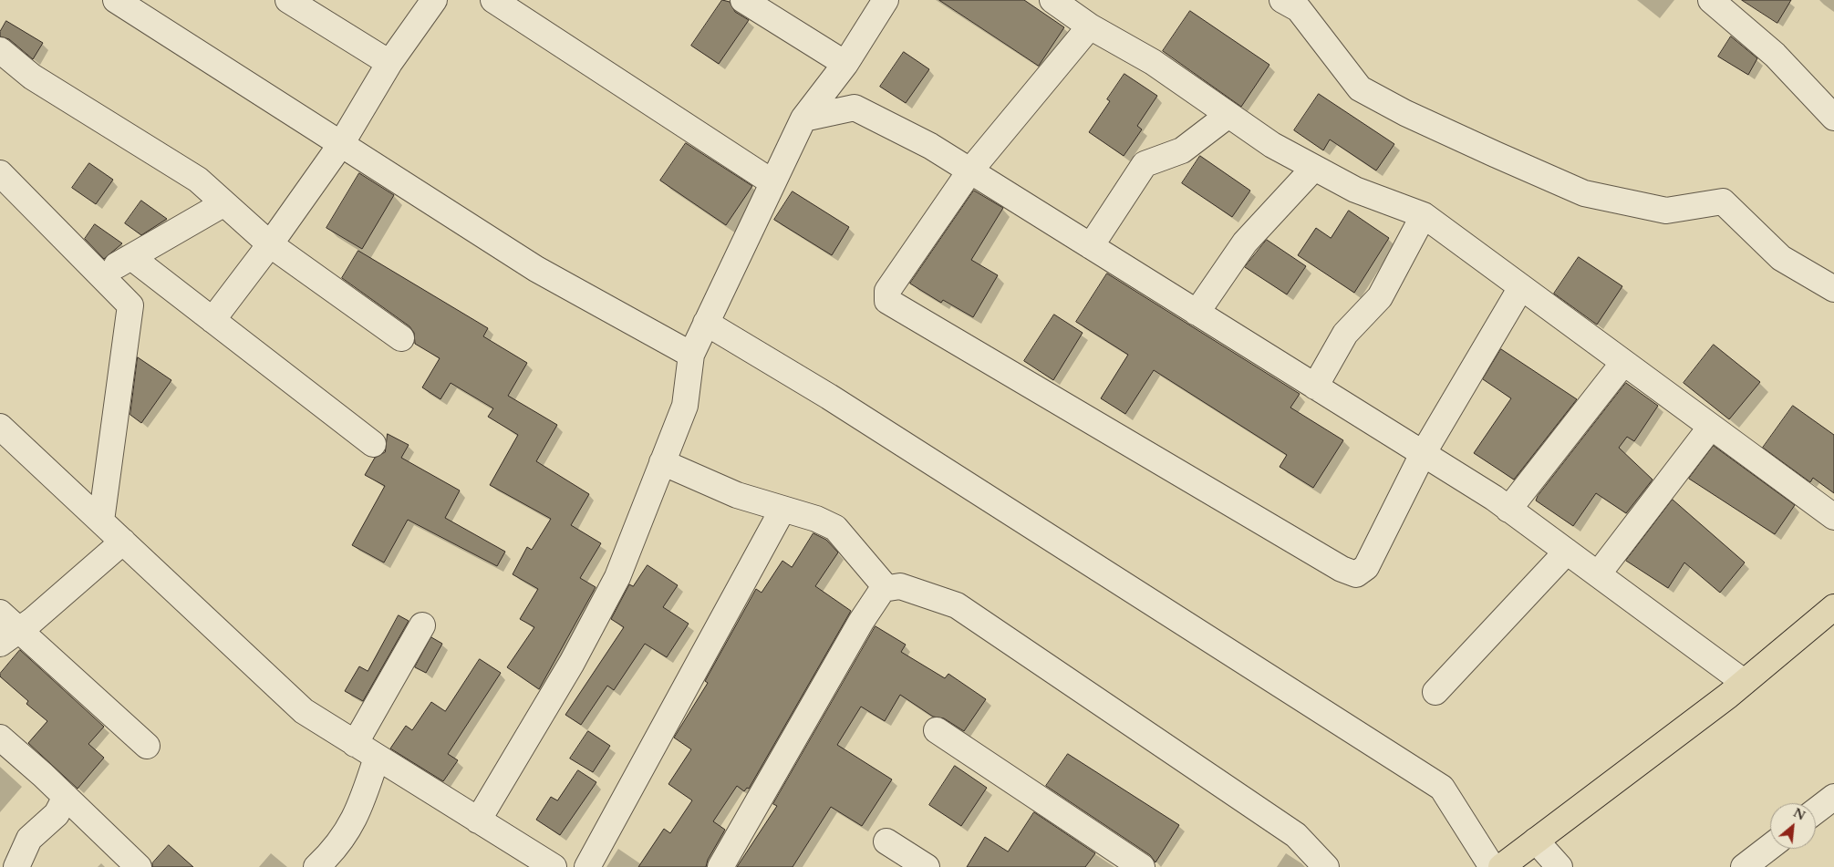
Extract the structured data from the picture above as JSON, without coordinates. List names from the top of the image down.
{
  "north": "top right"
}
